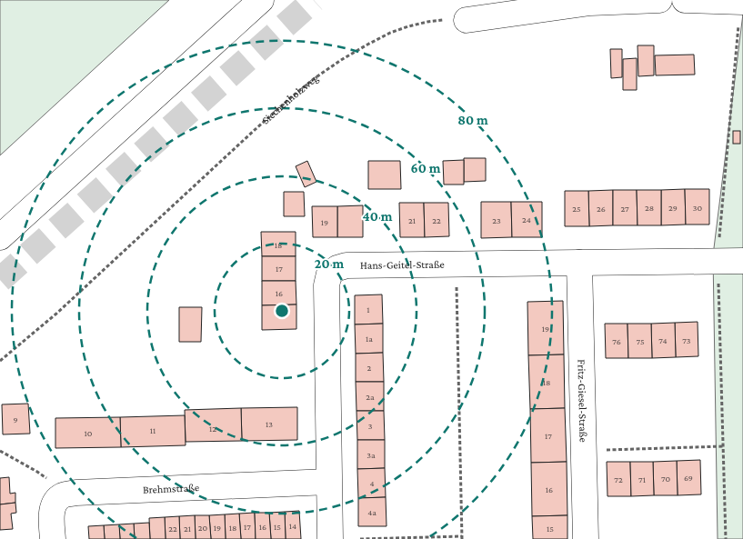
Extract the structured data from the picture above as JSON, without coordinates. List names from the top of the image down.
{
  "streets": {
    "main road": ["Hans-Geitel-Straße", "Fritz-Giesel-Straße", "Brehmstraße"],
    "path": ["Siechenholzweg"]
  },
  "crossings": [
    ["Hans-Geitel-Straße", "Fritz-Giesel-Straße"],
    ["Hans-Geitel-Straße", "Brehmstraße"]
  ],
  "house_numbers": [
    "28",
    "29",
    "30",
    "25",
    "26",
    "27",
    "24",
    "21",
    "22",
    "23",
    "19",
    "18",
    "17",
    "16",
    "1",
    "19",
    "1a",
    "74",
    "73",
    "76",
    "75",
    "2",
    "18",
    "2a",
    "9",
    "13",
    "3",
    "12",
    "11",
    "10",
    "17",
    "3a",
    "69",
    "70",
    "72",
    "71",
    "4",
    "16",
    "4a",
    "14",
    "17",
    "16",
    "15",
    "20",
    "19",
    "18",
    "22",
    "21",
    "15"
  ],
  "rings": [
    "80 m",
    "60 m",
    "40 m",
    "20 m"
  ]
}
